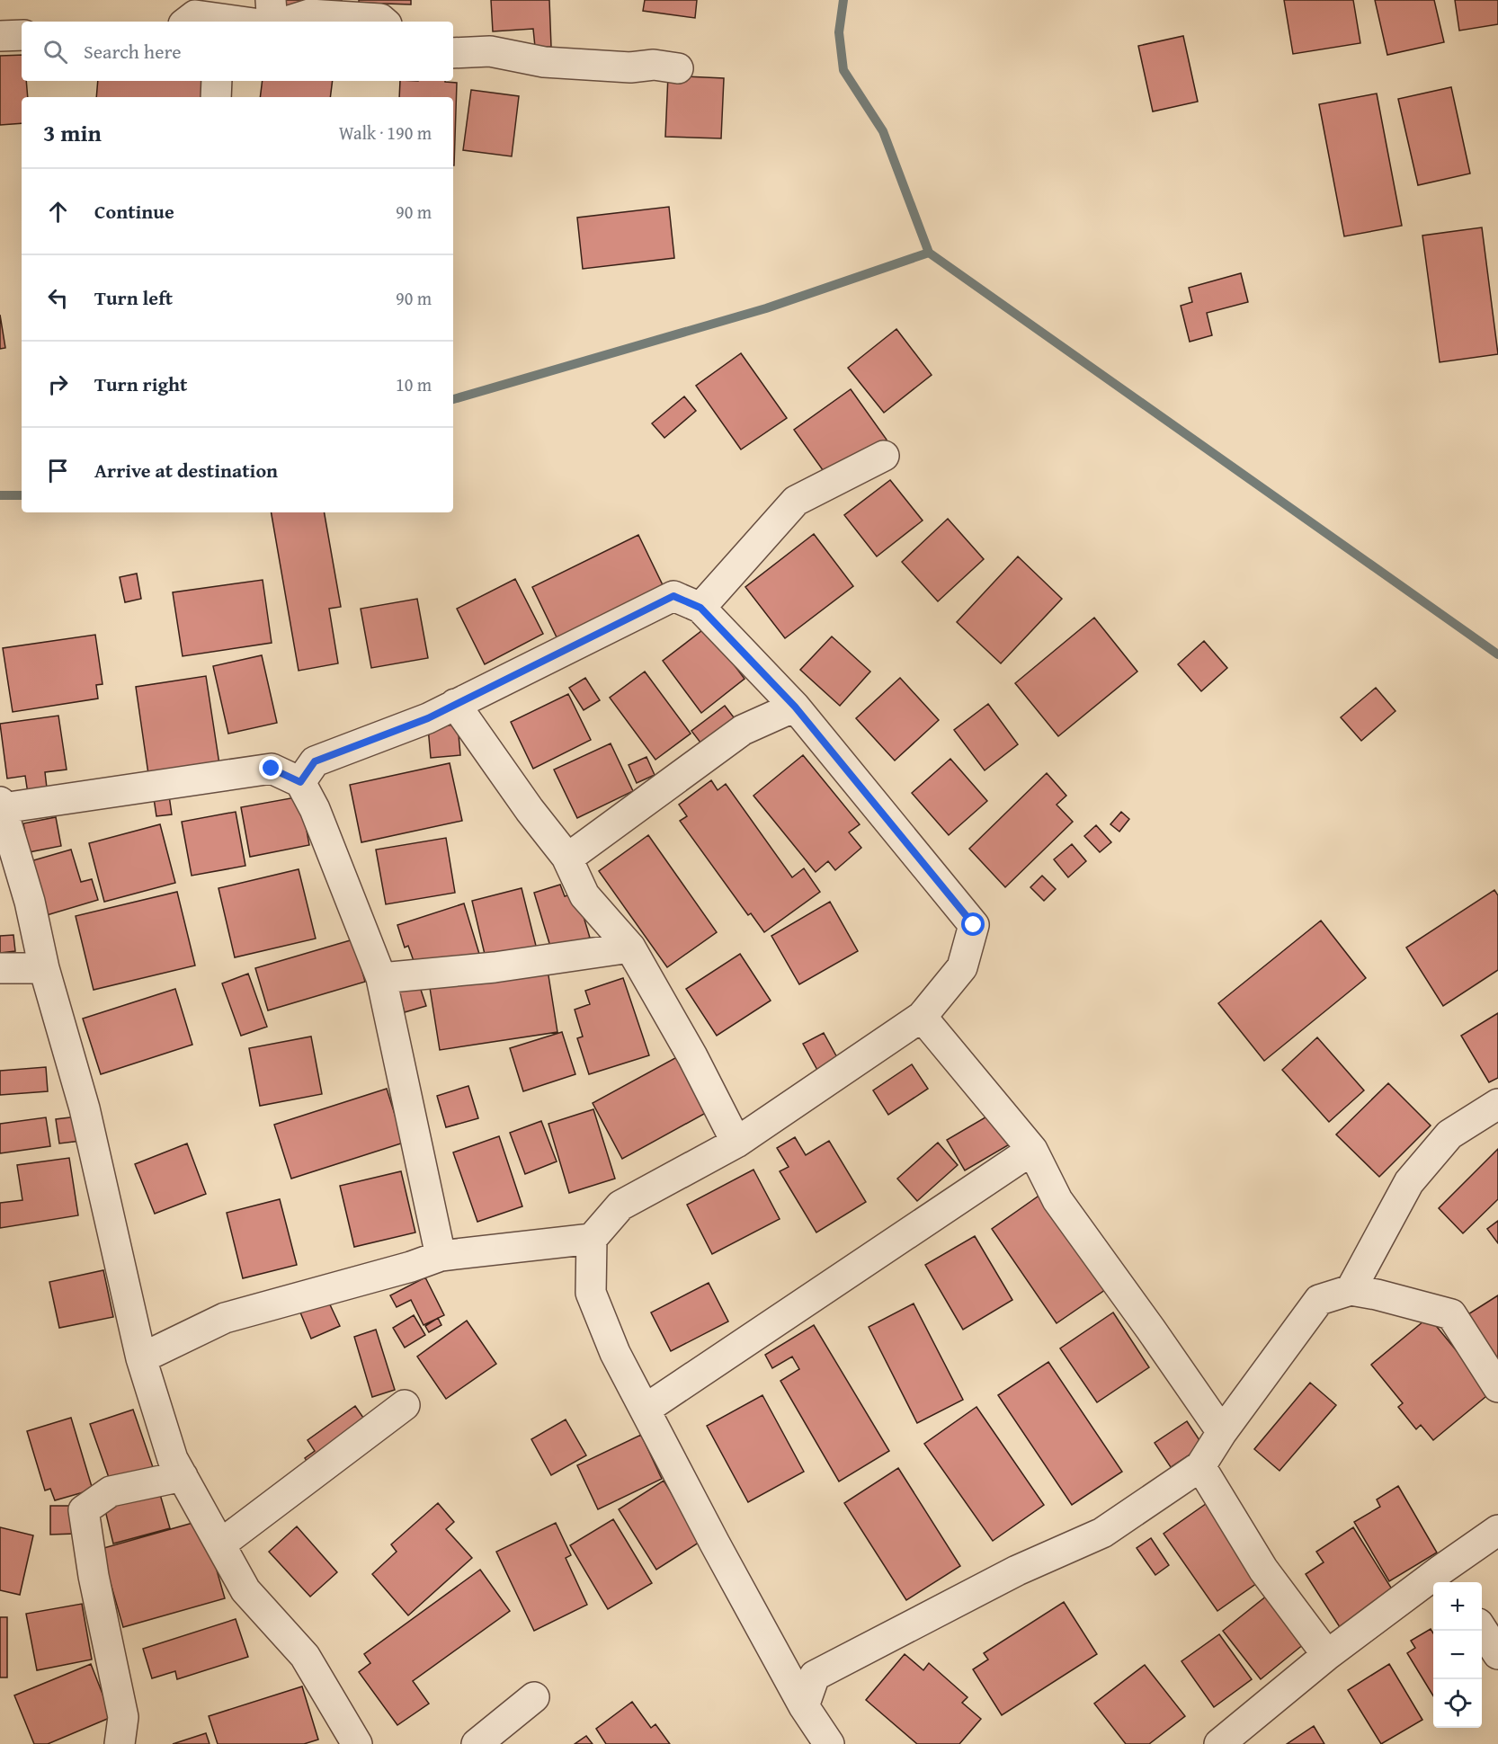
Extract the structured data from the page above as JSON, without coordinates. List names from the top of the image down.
{
  "page": {
    "search": "Search here",
    "heading": ["3 min", "Walk · 190 m"],
    "list": [
      ["Continue", "90 m"],
      ["Turn left", "90 m"],
      ["Turn right", "10 m"],
      "Arrive at destination"
    ],
    "map_buttons": ["+", "−"]
  }
}
